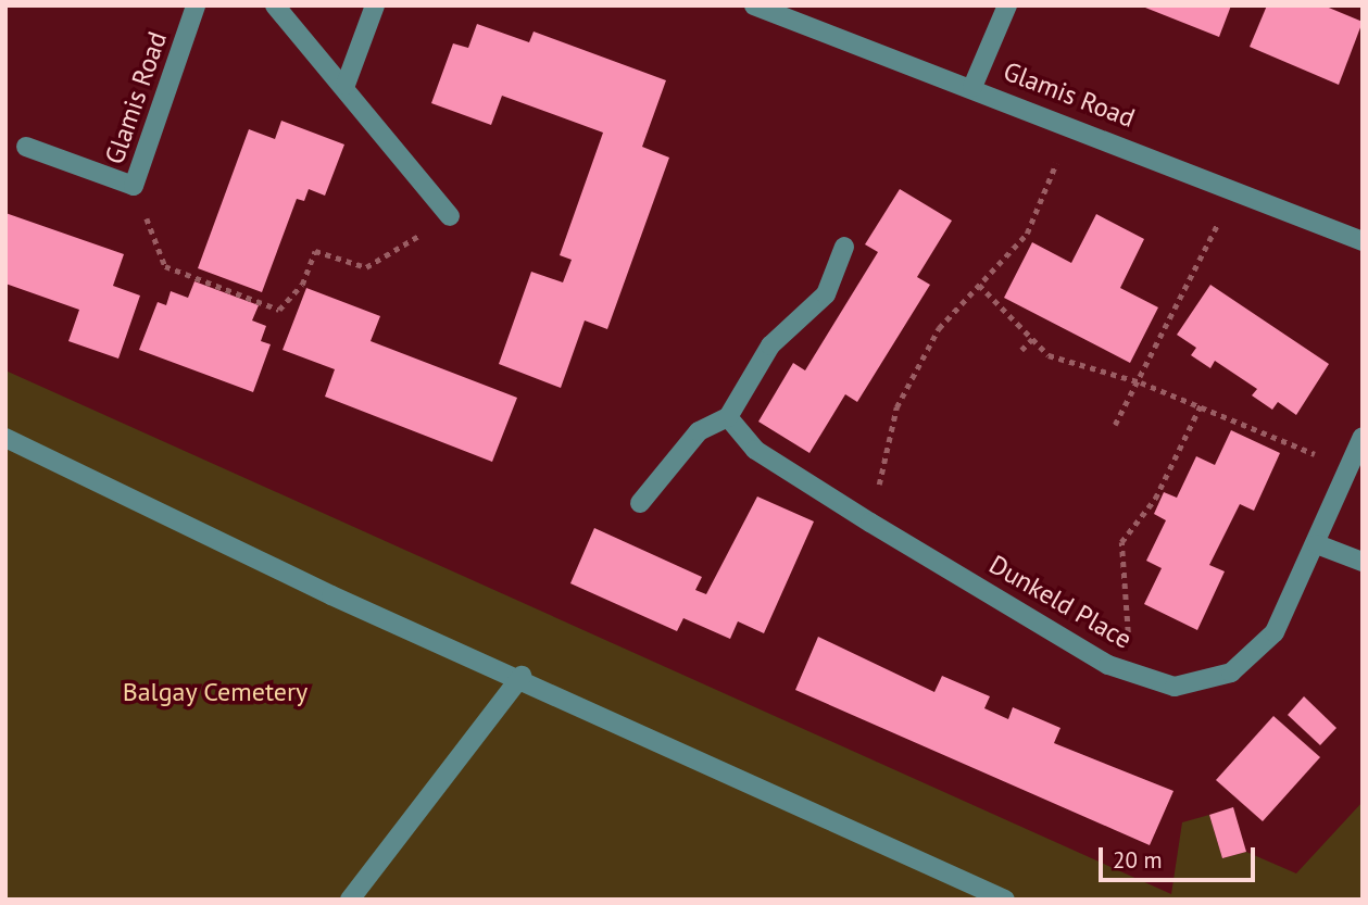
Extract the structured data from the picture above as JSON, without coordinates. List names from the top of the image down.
{
  "streets": {
    "street": ["Glamis Road", "Dunkeld Place"]
  },
  "parks": ["Balgay Cemetery"],
  "scale_bar": "20 m"
}
